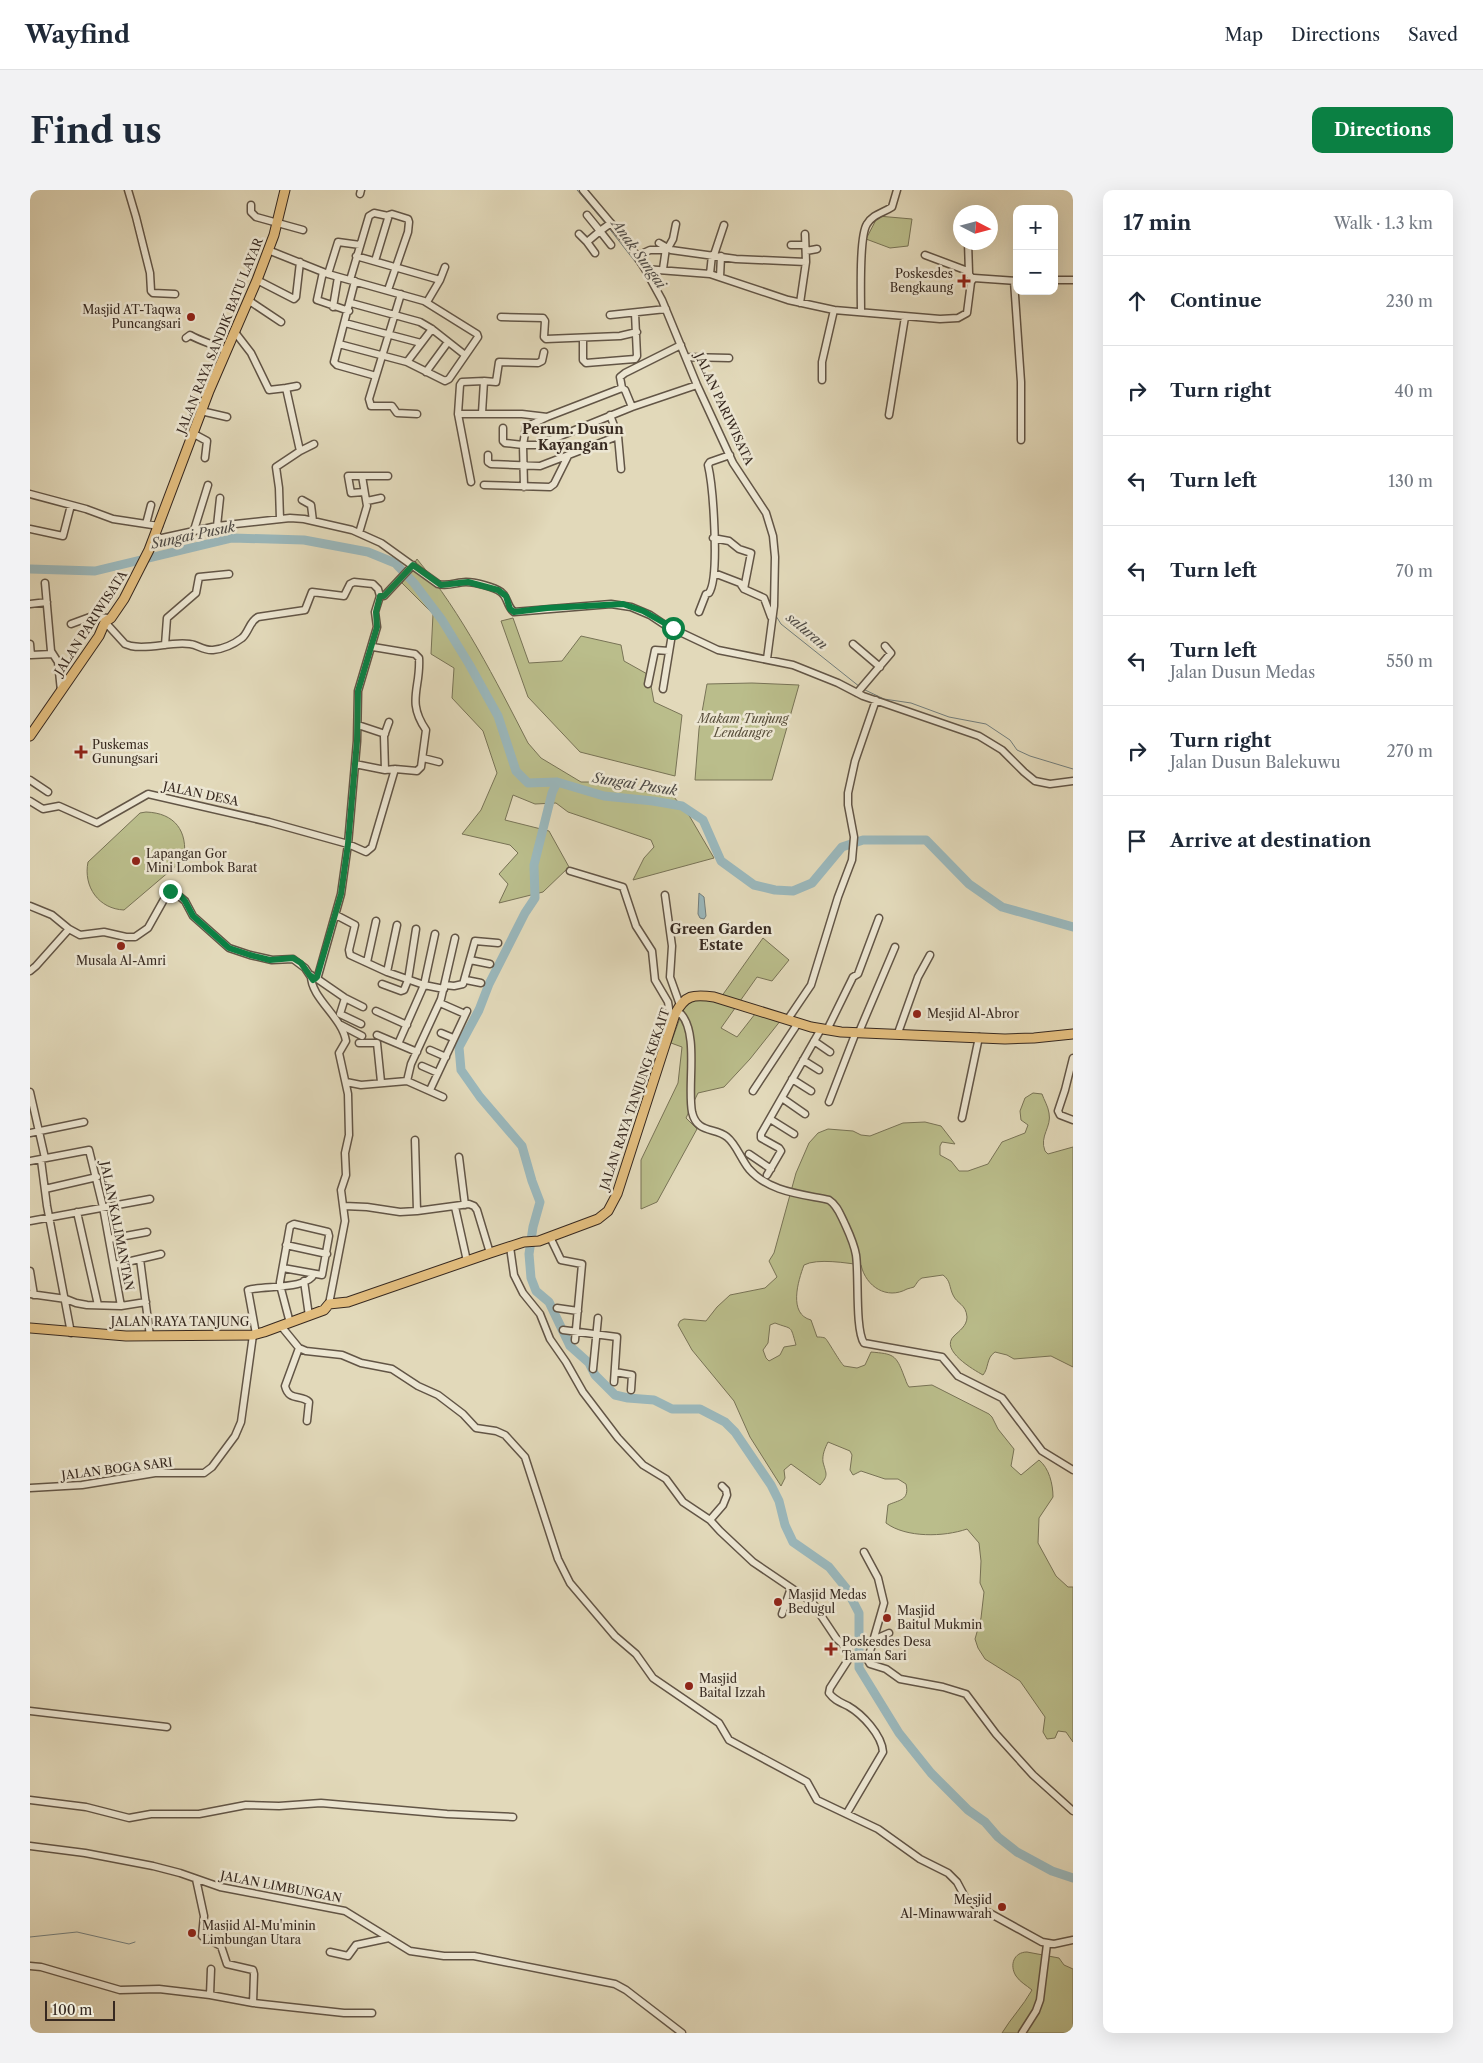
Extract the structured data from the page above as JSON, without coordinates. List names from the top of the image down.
{
  "streets": {
    "main road": [
      "JALAN RAYA SANDIK BATU LAYAR",
      "JALAN PARIWISATA",
      "JALAN RAYA TANJUNG KEKAIT",
      "JALAN RAYA TANJUNG"
    ],
    "street": [
      "JALAN DESA",
      "JALAN KALIMANTAN",
      "JALAN BOGA SARI",
      "JALAN LIMBUNGAN"
    ]
  },
  "crossings": [
    ["JALAN RAYA SANDIK BATU LAYAR", "JALAN PARIWISATA"],
    ["JALAN RAYA TANJUNG KEKAIT", "JALAN RAYA TANJUNG"],
    ["JALAN RAYA TANJUNG", "JALAN BOGA SARI"]
  ],
  "districts": ["Perum. Dusun Kayangan", "Green Garden Estate"],
  "water": ["Anak Sungai", "Sungai Pusuk", "saluran"],
  "parks": ["Makam Tunjung Lendangre"],
  "places": {
    "health": ["Poskesdes Bengkaung", "Puskemas Gunungsari", "Poskesdes Desa Taman Sari"],
    "other": [
      "Masjid AT-Taqwa Puncangsari",
      "Lapangan Gor Mini Lombok Barat",
      "Musala Al-Amri",
      "Mesjid Al-Abror",
      "Masjid Medas Bedugul",
      "Masjid Baitul Mukmin",
      "Masjid Baital Izzah",
      "Mesjid Al-Minawwarah",
      "Masjid Al-Mu'minin Limbungan Utara"
    ]
  },
  "scale_bar": "100 m",
  "north": "right",
  "page": {
    "header": "Wayfind",
    "nav": ["Map", "Directions", "Saved"],
    "buttons": "Directions",
    "title": "Find us",
    "heading": ["17 min", "Walk · 1.3 km"],
    "map_buttons": ["+", "−"],
    "list": [
      ["Continue", "230 m"],
      ["Turn right", "40 m"],
      ["Turn left", "130 m"],
      ["Turn left", "70 m"],
      ["Turn left", "Jalan Dusun Medas", "550 m"],
      ["Turn right", "Jalan Dusun Balekuwu", "270 m"],
      "Arrive at destination"
    ],
    "scale": "100 m"
  }
}
